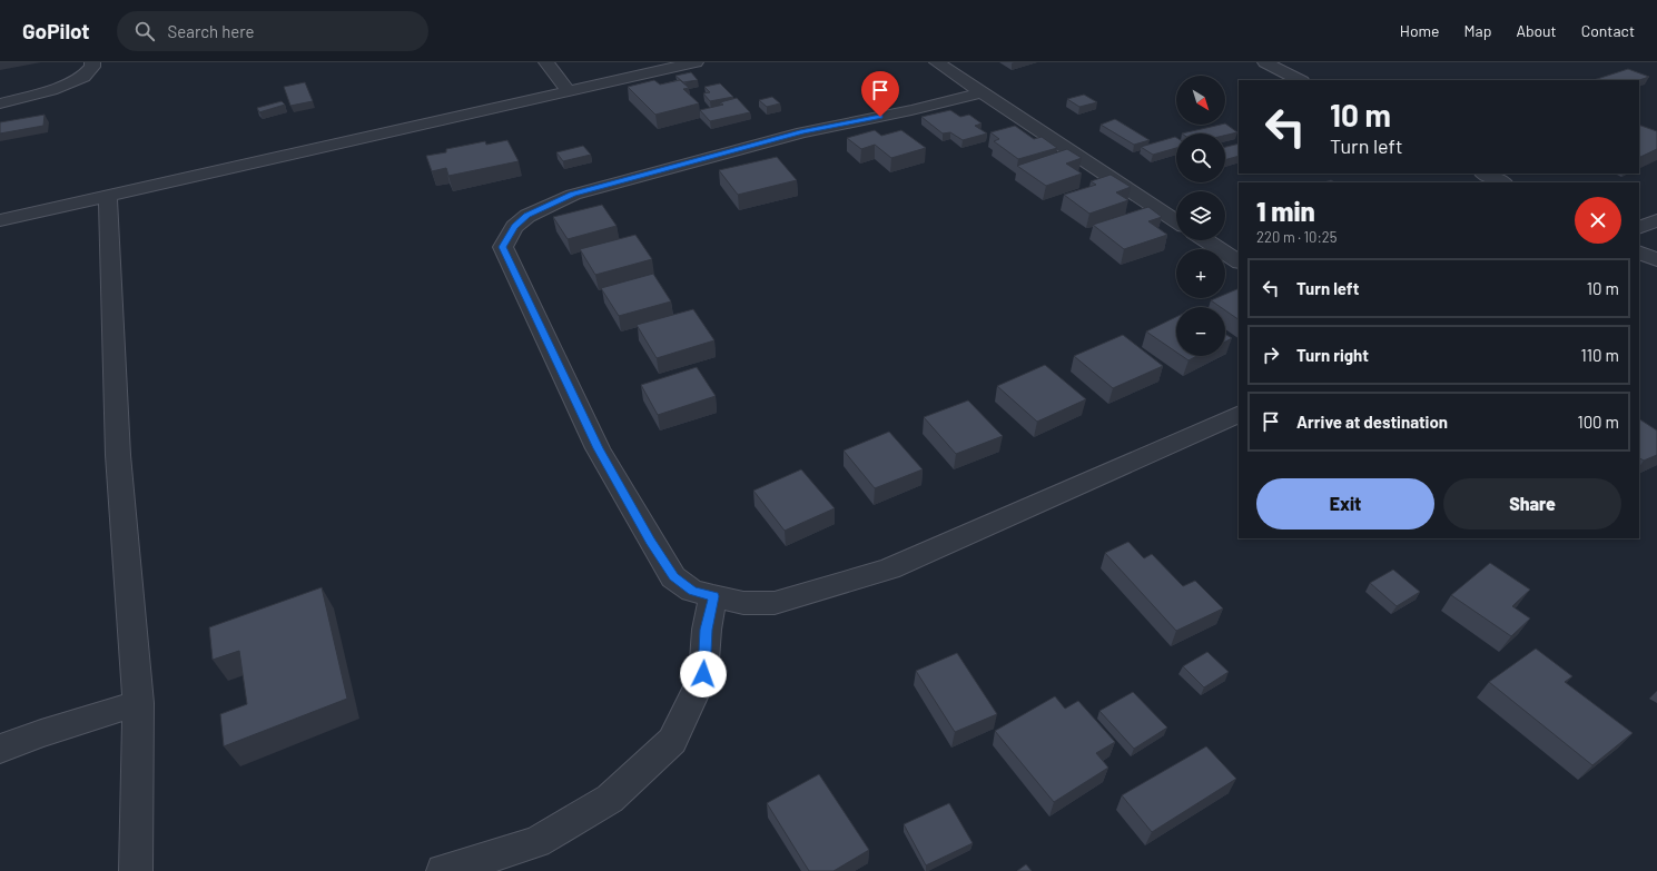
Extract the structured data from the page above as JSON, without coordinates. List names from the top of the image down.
{
  "north": "bottom right",
  "page": {
    "header": "GoPilot",
    "search": "Search here",
    "nav": [
      "Home",
      "Map",
      "About",
      "Contact"
    ],
    "map_buttons": ["+", "−"],
    "turn": ["10 m", "Turn left"],
    "heading": ["1 min", "220 m · 10:25"],
    "list": [
      {
        "name": "Turn left",
        "value": "10 m"
      },
      {
        "name": "Turn right",
        "value": "110 m"
      },
      {
        "name": "Arrive at destination",
        "value": "100 m"
      }
    ],
    "buttons": ["Exit", "Share"]
  }
}
